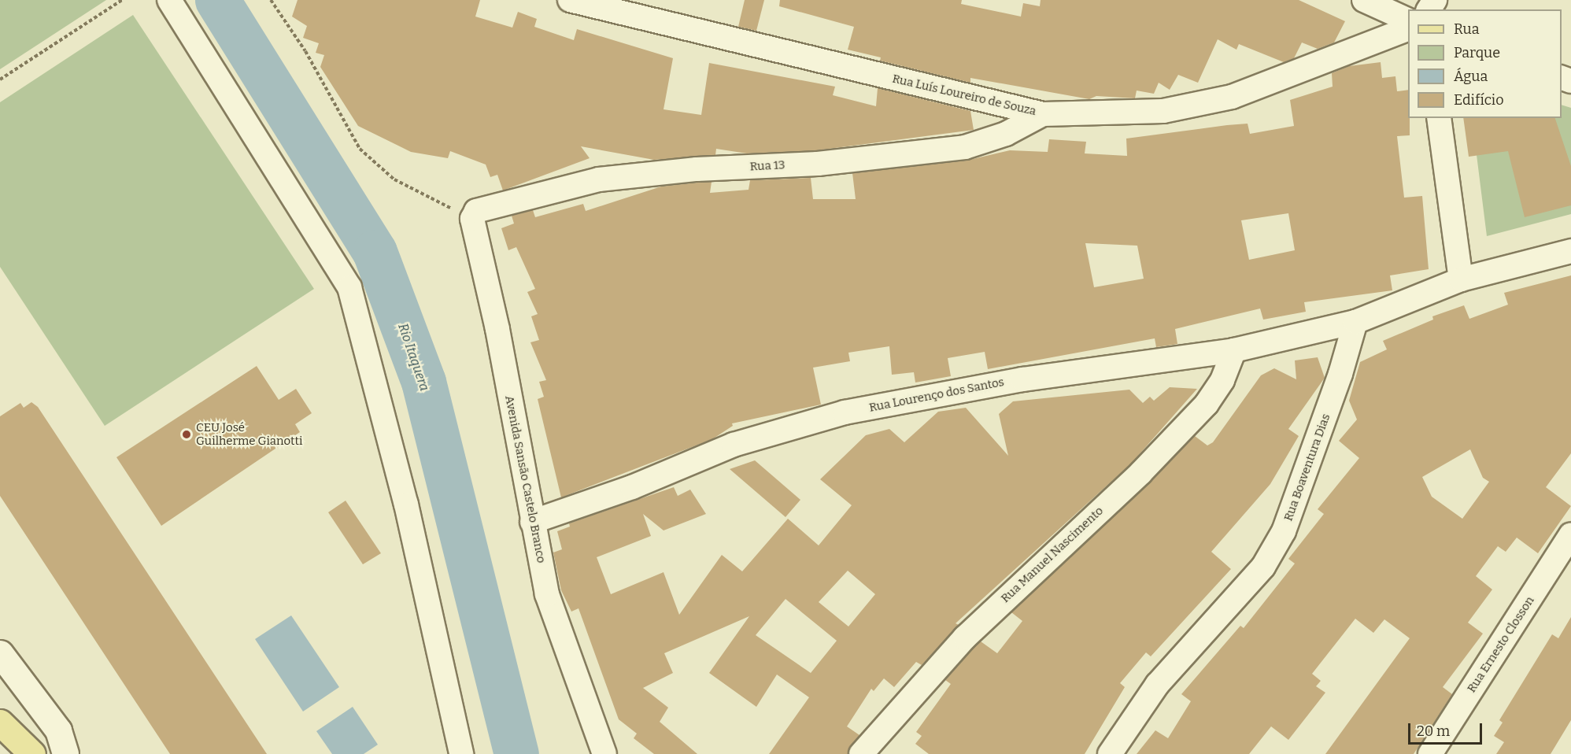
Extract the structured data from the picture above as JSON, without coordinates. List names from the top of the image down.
{
  "streets": {
    "street": [
      "Rua Luís Loureiro de Souza",
      "Rua 13",
      "Rua Lourenço dos Santos",
      "Rua Boaventura Dias",
      "Avenida Sansão Castelo Branco",
      "Rua Manuel Nascimento",
      "Rua Ernesto Closson"
    ]
  },
  "crossings": [
    ["Rua Luís Loureiro de Souza", "Rua 13"],
    ["Rua 13", "Avenida Sansão Castelo Branco"],
    ["Rua Lourenço dos Santos", "Rua Boaventura Dias"],
    ["Rua Lourenço dos Santos", "Avenida Sansão Castelo Branco"],
    ["Rua Lourenço dos Santos", "Rua Manuel Nascimento"]
  ],
  "water": ["Rio Itaquera"],
  "places": ["CEU José Guilherme Gianotti"],
  "legend": [
    "Rua",
    "Parque",
    "Água",
    "Edifício"
  ],
  "scale_bar": "20 m"
}
